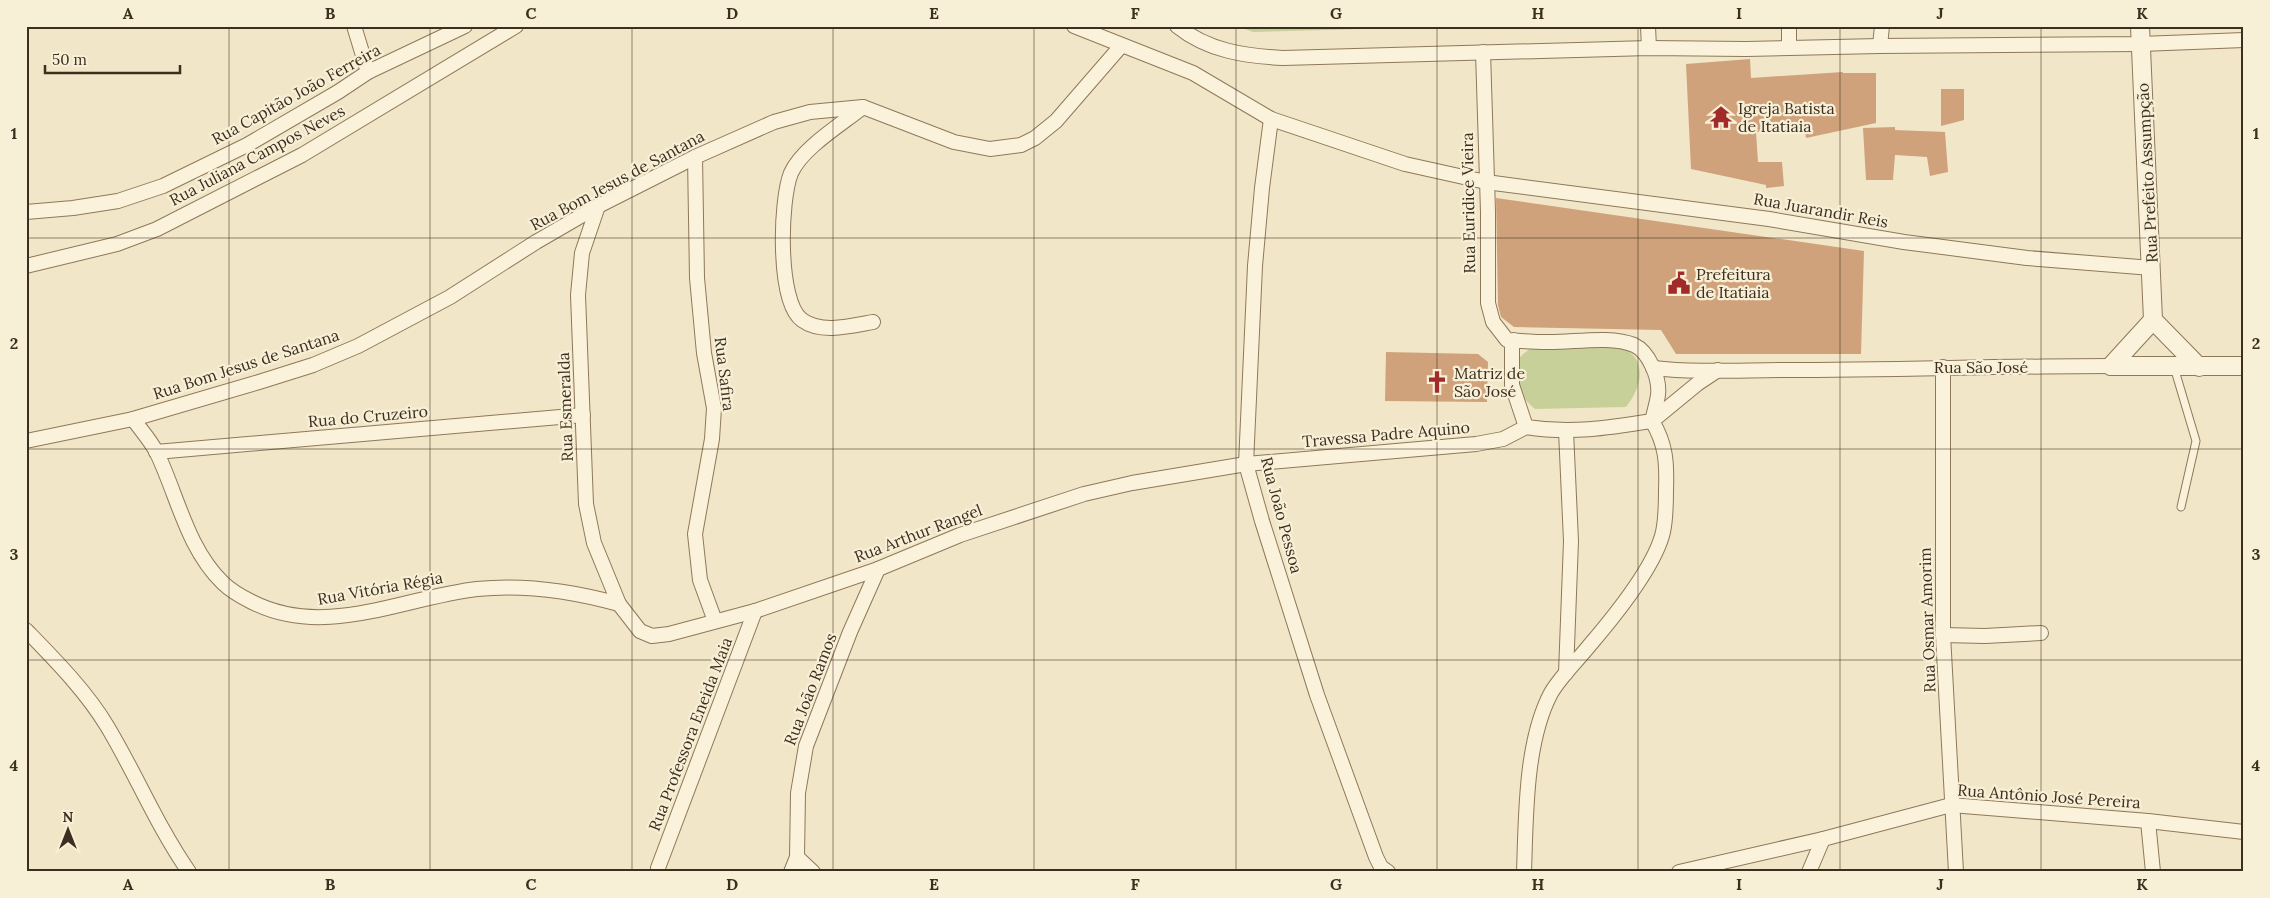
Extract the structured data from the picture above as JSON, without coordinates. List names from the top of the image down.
{
  "streets": {
    "street": [
      "Rua Capitão João Ferreira",
      "Rua Juliana Campos Neves",
      "Rua Prefeito Assumpção",
      "Rua Bom Jesus de Santana",
      "Rua Euridice Vieira",
      "Rua Juarandir Reis",
      "Rua São José",
      "Rua Safira",
      "Rua Esmeralda",
      "Rua do Cruzeiro",
      "Travessa Padre Aquino",
      "Rua João Pessoa",
      "Rua Arthur Rangel",
      "Rua Vitória Régia",
      "Rua Osmar Amorim",
      "Rua João Ramos",
      "Rua Professora Eneida Maia",
      "Rua Antônio José Pereira"
    ]
  },
  "crossings": [
    ["Rua Prefeito Assumpção", "Rua Juarandir Reis"],
    ["Rua Bom Jesus de Santana", "Rua Safira"],
    ["Rua Bom Jesus de Santana", "Rua Esmeralda"],
    ["Rua Bom Jesus de Santana", "Rua Vitória Régia"],
    ["Rua Euridice Vieira", "Rua Juarandir Reis"],
    ["Rua São José", "Rua Osmar Amorim"],
    ["Rua Safira", "Rua Arthur Rangel"],
    ["Rua Esmeralda", "Rua do Cruzeiro"],
    ["Rua Esmeralda", "Rua Arthur Rangel"],
    ["Rua Esmeralda", "Rua Vitória Régia"],
    ["Rua do Cruzeiro", "Rua Vitória Régia"],
    ["Travessa Padre Aquino", "Rua João Pessoa"],
    ["Travessa Padre Aquino", "Rua Arthur Rangel"],
    ["Rua João Pessoa", "Rua Arthur Rangel"],
    ["Rua Arthur Rangel", "Rua Vitória Régia"],
    ["Rua Arthur Rangel", "Rua João Ramos"],
    ["Rua Arthur Rangel", "Rua Professora Eneida Maia"],
    ["Rua Osmar Amorim", "Rua Antônio José Pereira"]
  ],
  "places": {
    "temple": ["Igreja Batista de Itatiaia"],
    "public building": ["Prefeitura de Itatiaia"],
    "church": ["Matriz de São José"]
  },
  "scale_bar": "50 m",
  "north": "top",
  "grid": {
    "columns": [
      "A",
      "B",
      "C",
      "D",
      "E",
      "F",
      "G",
      "H",
      "I",
      "J",
      "K"
    ],
    "rows": [
      "1",
      "2",
      "3",
      "4"
    ]
  }
}
